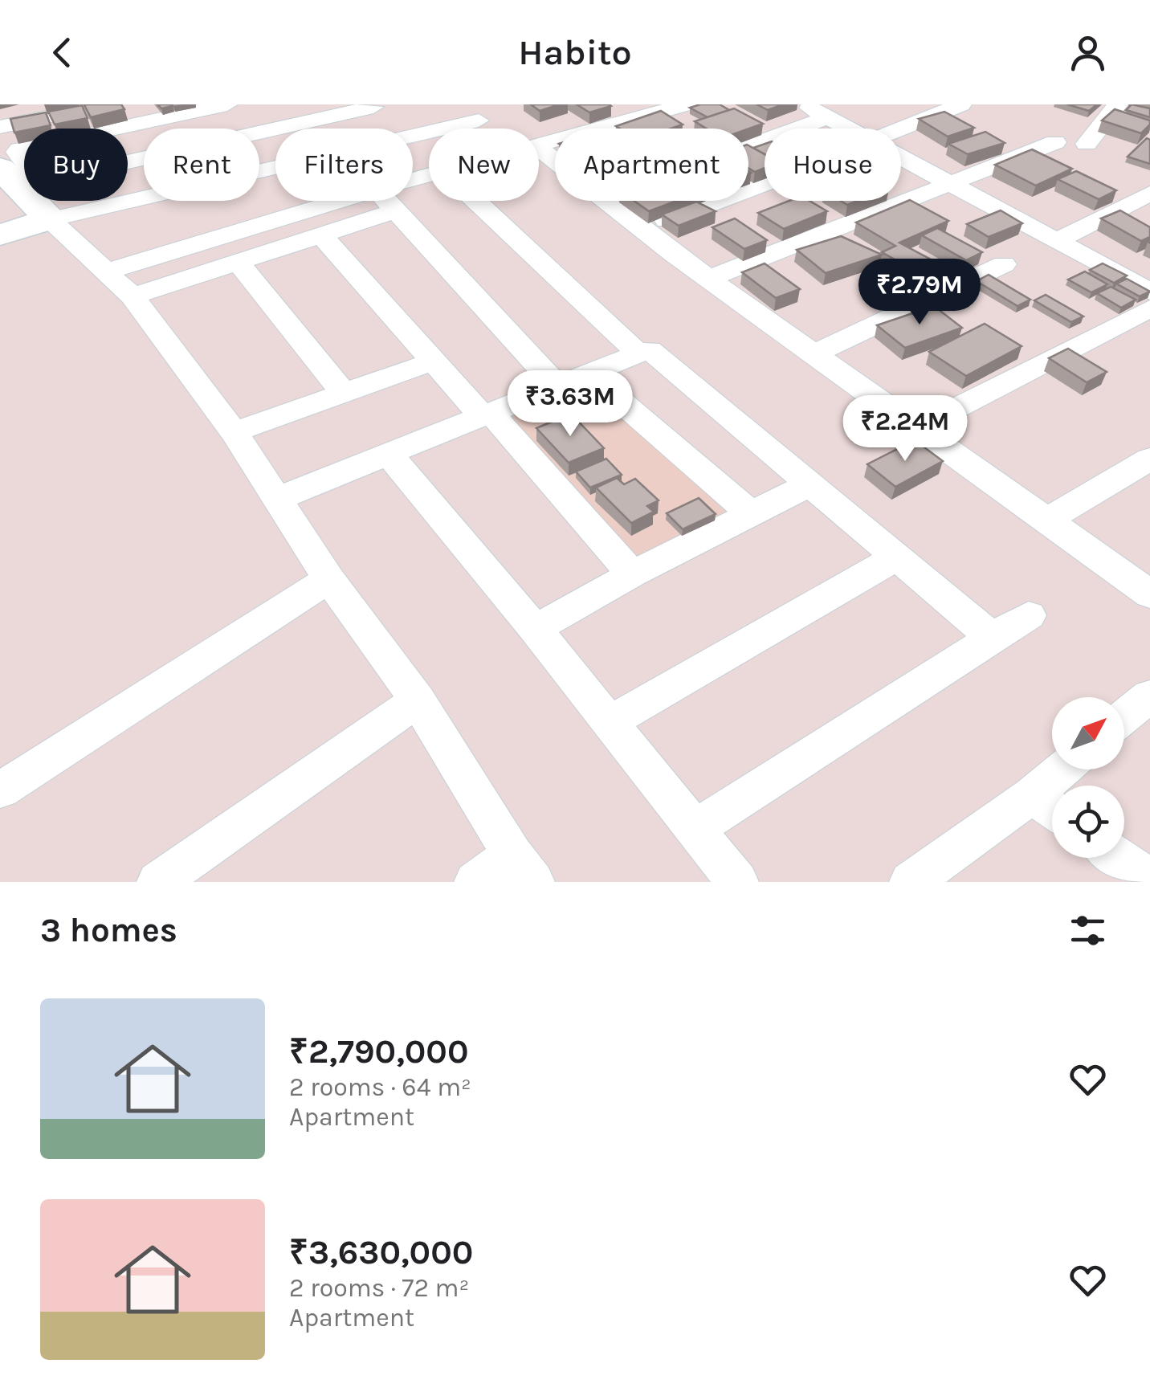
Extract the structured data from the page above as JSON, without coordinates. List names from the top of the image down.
{
  "north": "top right",
  "page": {
    "header": "Habito",
    "chip": [
      "Buy",
      "Rent",
      "Filters",
      "New",
      "Apartment",
      "House"
    ],
    "price": ["₹2.79M", "₹3.63M", "₹2.24M"],
    "heading": "3 homes",
    "list": [
      {
        "name": "₹2,790,000",
        "note": "2 rooms · 64 m² · Apartment"
      },
      {
        "name": "₹3,630,000",
        "note": "2 rooms · 72 m² · Apartment"
      }
    ]
  }
}
